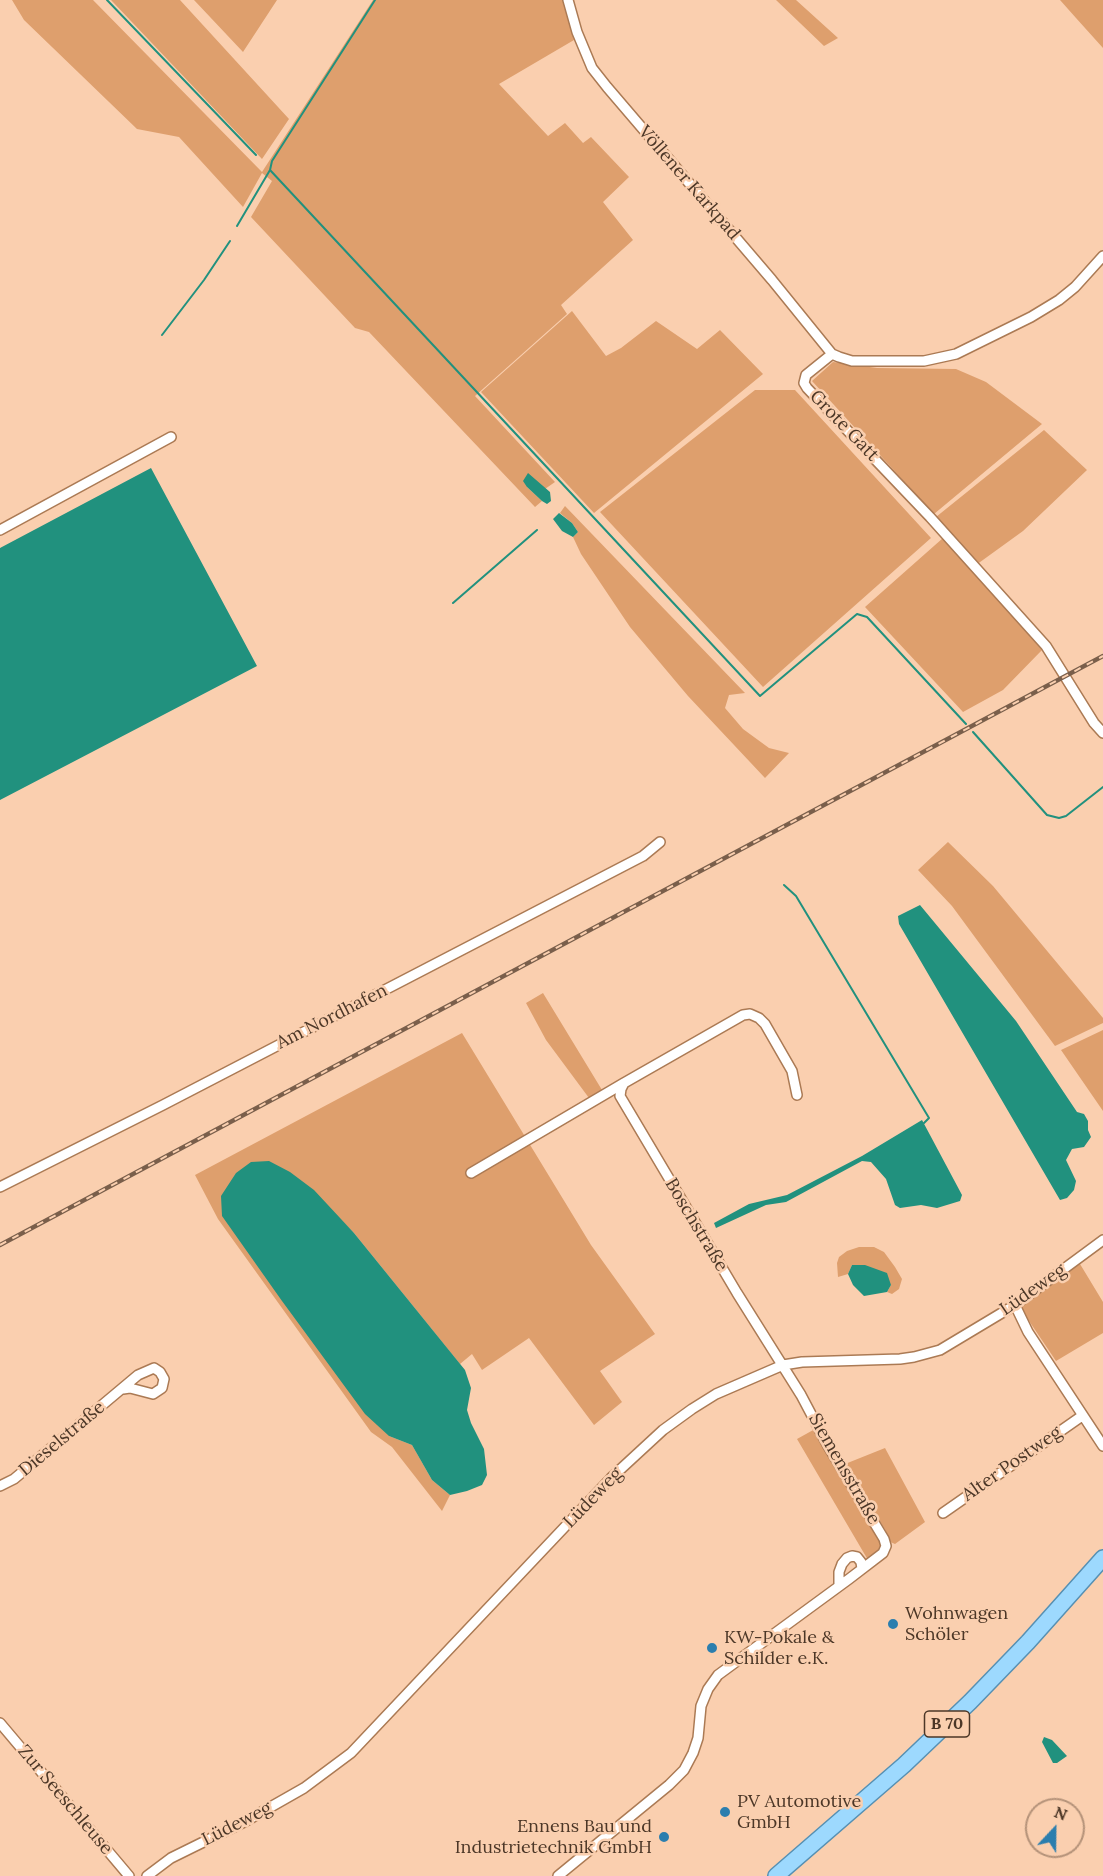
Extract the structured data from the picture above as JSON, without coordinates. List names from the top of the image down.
{
  "streets": {
    "main road": ["B 70"],
    "street": [
      "Völlener Karkpad",
      "Grote Gatt",
      "Am Nordhafen",
      "Boschstraße",
      "Lüdeweg",
      "Dieselstraße",
      "Alter Postweg",
      "Siemensstraße",
      "Zur Seeschleuse"
    ]
  },
  "crossings": [
    ["Völlener Karkpad", "Grote Gatt"],
    ["Boschstraße", "Lüdeweg"],
    ["Boschstraße", "Siemensstraße"],
    ["Lüdeweg", "Siemensstraße"]
  ],
  "places": [
    "Wohnwagen Schöler",
    "KW-Pokale & Schilder e.K.",
    "PV Automotive GmbH",
    "Ennens Bau und Industrietechnik GmbH"
  ],
  "north": "top"
}
